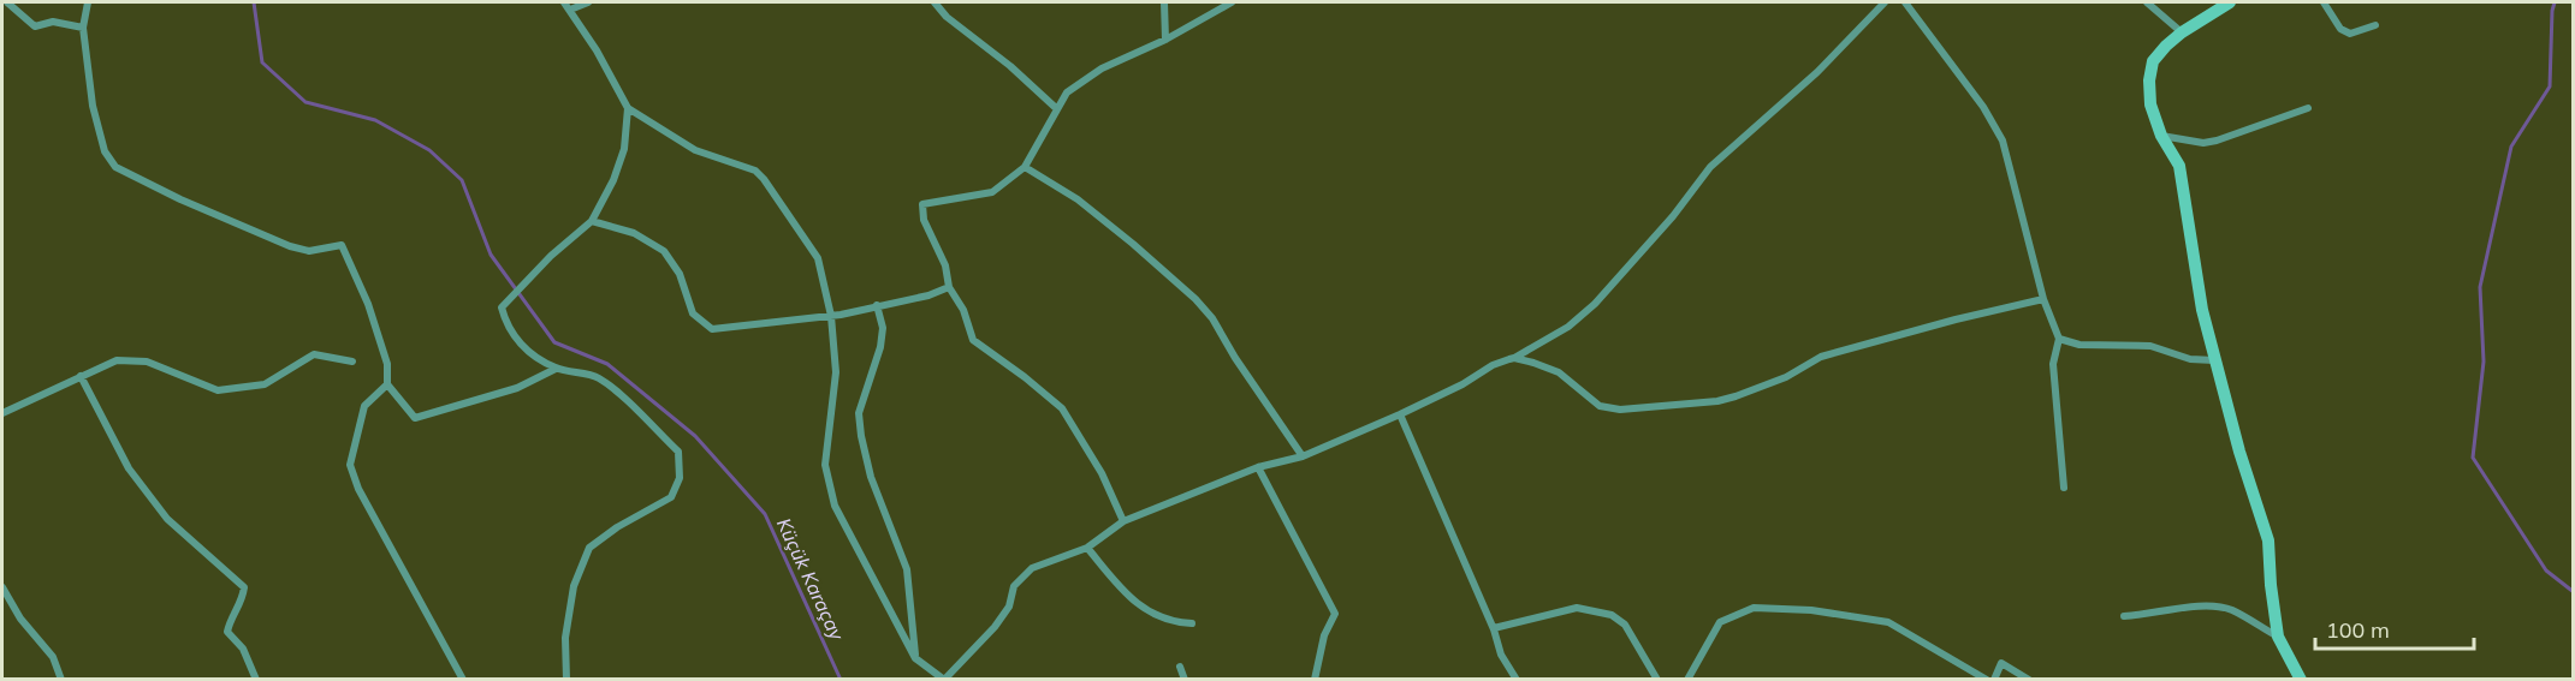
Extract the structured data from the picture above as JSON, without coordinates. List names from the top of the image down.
{
  "water": ["Küçük Karaçay"],
  "scale_bar": "100 m"
}
